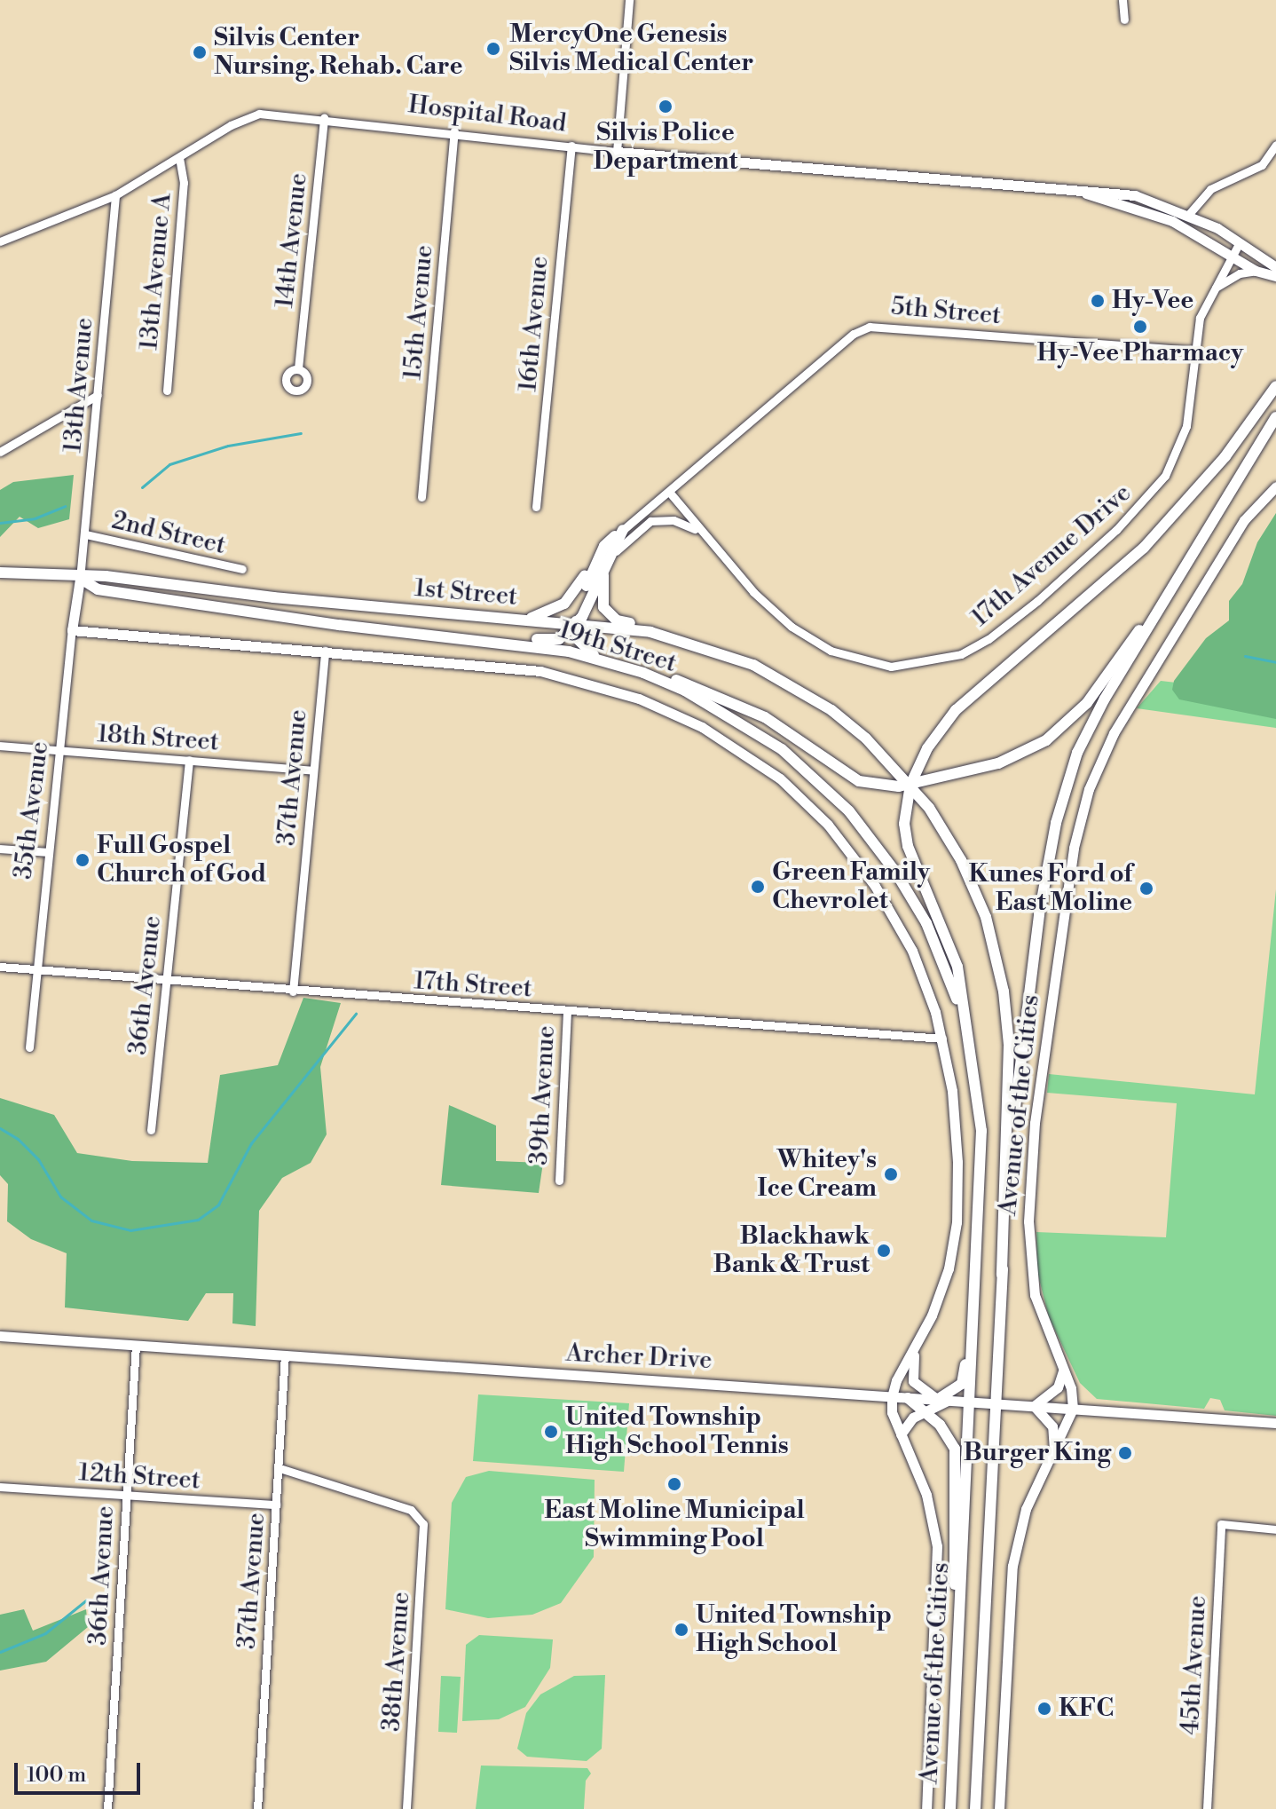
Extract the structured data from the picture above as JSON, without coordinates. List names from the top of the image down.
{
  "streets": {
    "main road": ["1st Street", "19th Street", "Avenue of the Cities"],
    "street": [
      "Hospital Road",
      "14th Avenue",
      "13th Avenue A",
      "5th Street",
      "15th Avenue",
      "16th Avenue",
      "13th Avenue",
      "2nd Street",
      "17th Avenue Drive",
      "18th Street",
      "37th Avenue",
      "35th Avenue",
      "36th Avenue",
      "17th Street",
      "39th Avenue",
      "Archer Drive",
      "12th Street",
      "38th Avenue",
      "45th Avenue"
    ]
  },
  "crossings": [
    ["Hospital Road", "14th Avenue"],
    ["Hospital Road", "13th Avenue A"],
    ["Hospital Road", "15th Avenue"],
    ["Hospital Road", "16th Avenue"],
    ["Hospital Road", "13th Avenue"],
    ["Hospital Road", "17th Avenue Drive"],
    ["5th Street", "17th Avenue Drive"],
    ["13th Avenue", "2nd Street"],
    ["13th Avenue", "1st Street"],
    ["13th Avenue", "19th Street"],
    ["13th Avenue", "35th Avenue"],
    ["1st Street", "19th Street"],
    ["1st Street", "35th Avenue"],
    ["1st Street", "Avenue of the Cities"],
    ["19th Street", "37th Avenue"],
    ["19th Street", "35th Avenue"],
    ["19th Street", "Avenue of the Cities"],
    ["18th Street", "37th Avenue"],
    ["18th Street", "35th Avenue"],
    ["18th Street", "36th Avenue"],
    ["37th Avenue", "17th Street"],
    ["37th Avenue", "Archer Drive"],
    ["37th Avenue", "12th Street"],
    ["37th Avenue", "38th Avenue"],
    ["35th Avenue", "17th Street"],
    ["36th Avenue", "17th Street"],
    ["36th Avenue", "Archer Drive"],
    ["36th Avenue", "12th Street"],
    ["17th Street", "39th Avenue"],
    ["17th Street", "Avenue of the Cities"],
    ["Avenue of the Cities", "Archer Drive"]
  ],
  "places": [
    "MercyOne Genesis Silvis Medical Center",
    "Silvis Center Nursing. Rehab. Care",
    "Silvis Police Department",
    "Hy-Vee",
    "Hy-Vee Pharmacy",
    "Full Gospel Church of God",
    "Green Family Chevrolet",
    "Kunes Ford of East Moline",
    "Whitey's Ice Cream",
    "Blackhawk Bank & Trust",
    "United Township High School Tennis",
    "Burger King",
    "East Moline Municipal Swimming Pool",
    "United Township High School",
    "KFC"
  ],
  "scale_bar": "100 m"
}
